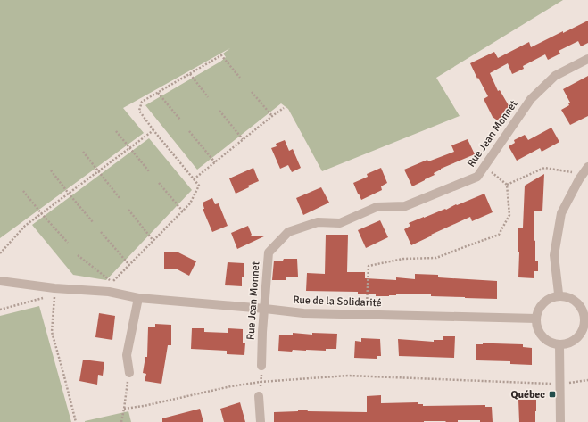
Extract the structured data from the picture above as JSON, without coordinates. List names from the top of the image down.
{
  "streets": {
    "street": ["Rue Jean Monnet", "Rue de la Solidarité"]
  },
  "crossings": [
    ["Rue Jean Monnet", "Rue de la Solidarité"]
  ],
  "places": {
    "transit": ["Québec"]
  }
}
